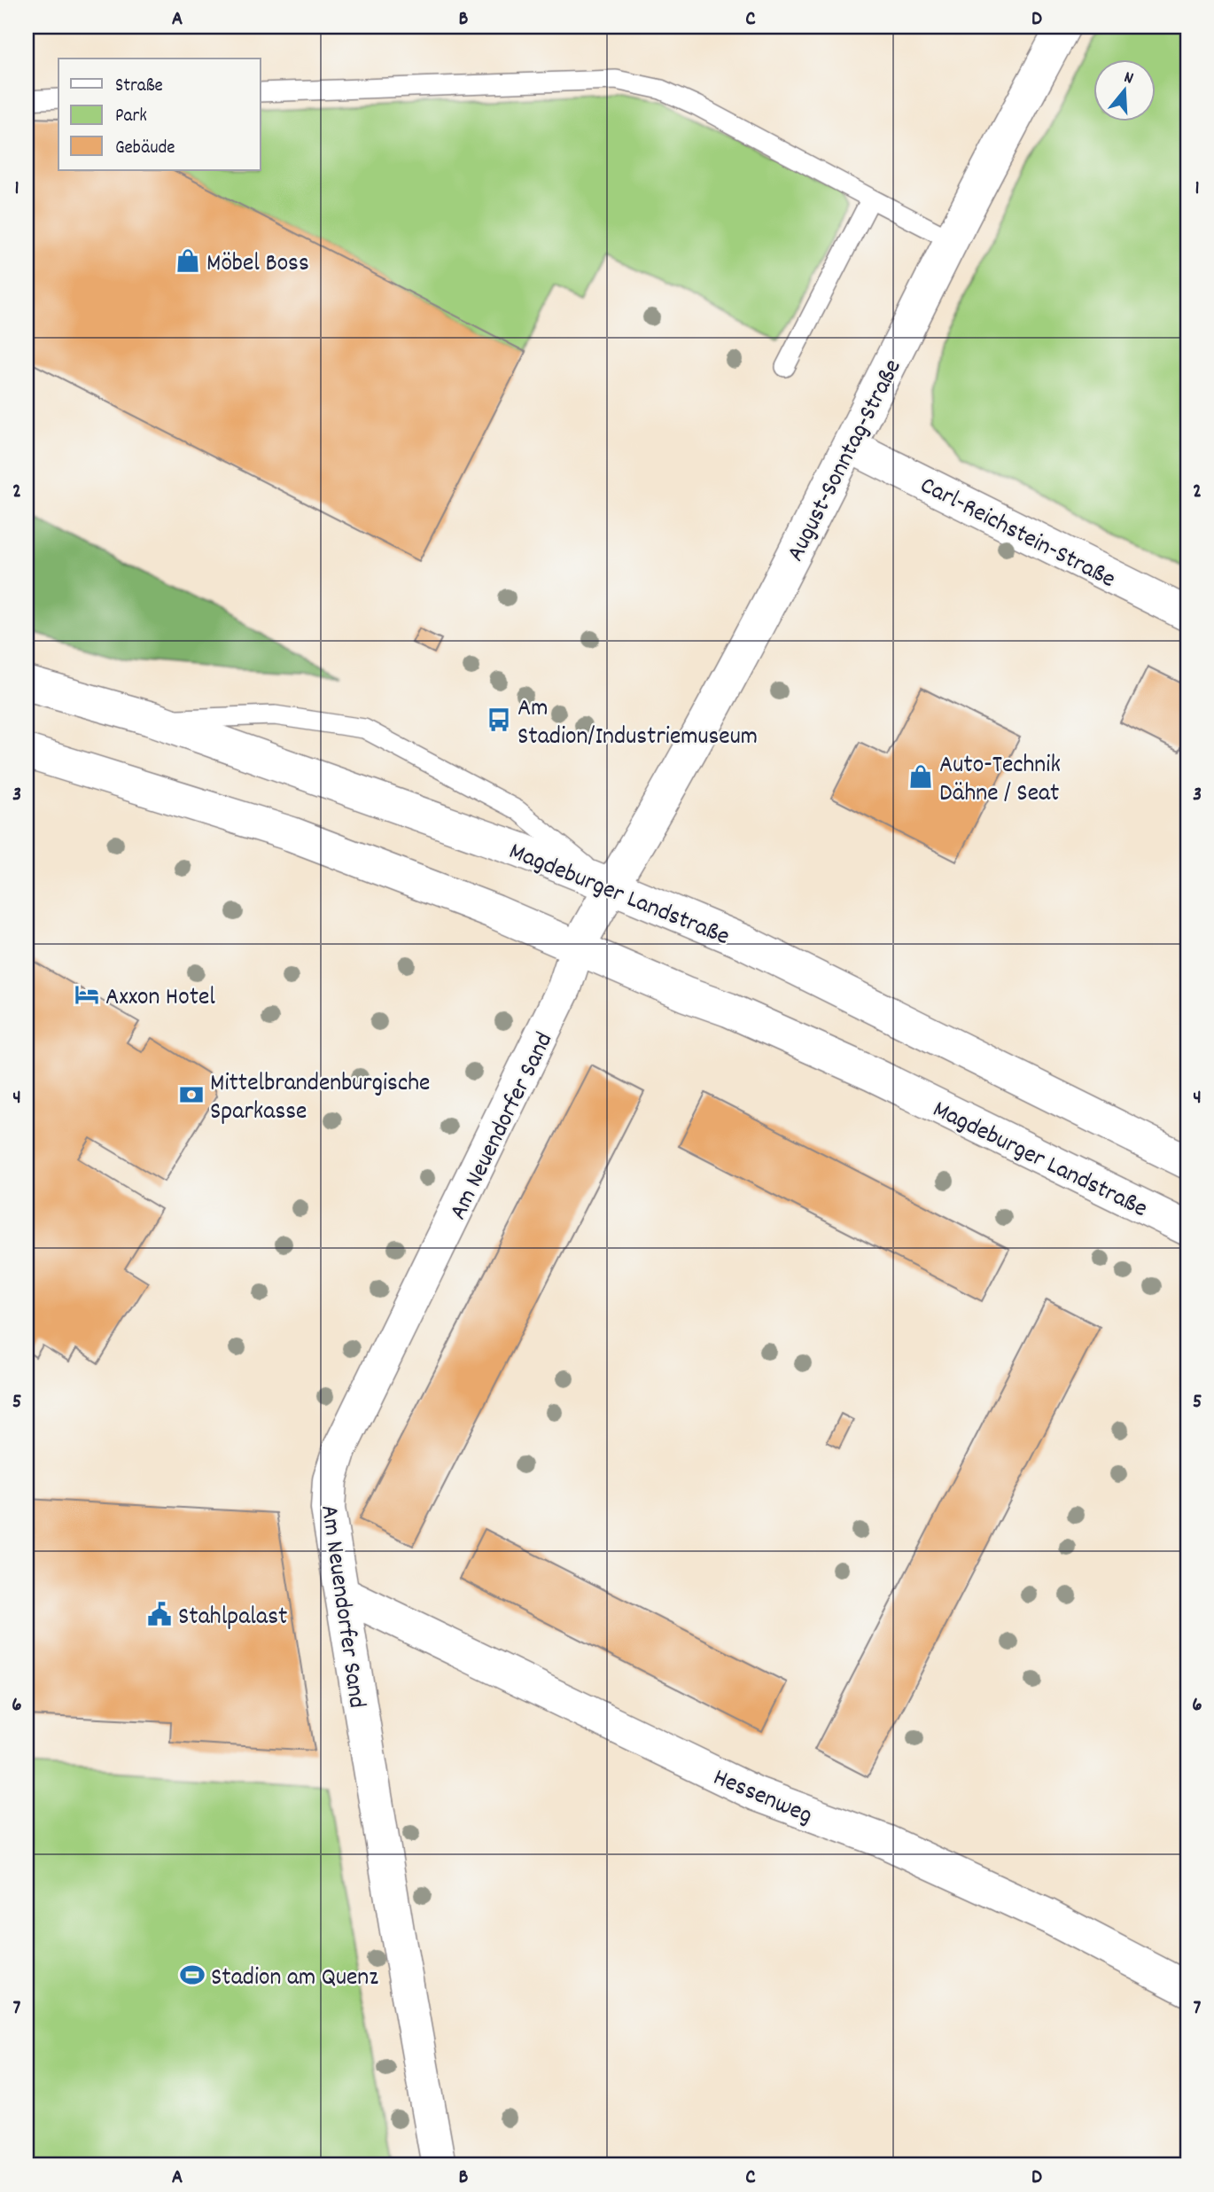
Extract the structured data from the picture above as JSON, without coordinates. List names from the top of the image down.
{
  "streets": {
    "street": [
      "August-Sonntag-Straße",
      "Carl-Reichstein-Straße",
      "Magdeburger Landstraße",
      "Am Neuendorfer Sand",
      "Hessenweg"
    ]
  },
  "crossings": [
    ["August-Sonntag-Straße", "Carl-Reichstein-Straße"],
    ["August-Sonntag-Straße", "Magdeburger Landstraße"],
    ["August-Sonntag-Straße", "Am Neuendorfer Sand"],
    ["Magdeburger Landstraße", "Am Neuendorfer Sand"],
    ["Am Neuendorfer Sand", "Hessenweg"]
  ],
  "places": {
    "shop": ["Möbel Boss", "Auto-Technik Dähne / Seat"],
    "bus stop": ["Am Stadion/Industriemuseum"],
    "hotel": ["Axxon Hotel"],
    "bank": ["Mittelbrandenburgische Sparkasse"],
    "public building": ["Stahlpalast"],
    "sports": ["Stadion am Quenz"]
  },
  "legend": ["Straße", "Park", "Gebäude"],
  "north": "top",
  "grid": {
    "columns": [
      "A",
      "B",
      "C",
      "D"
    ],
    "rows": [
      "1",
      "2",
      "3",
      "4",
      "5",
      "6",
      "7"
    ]
  }
}
